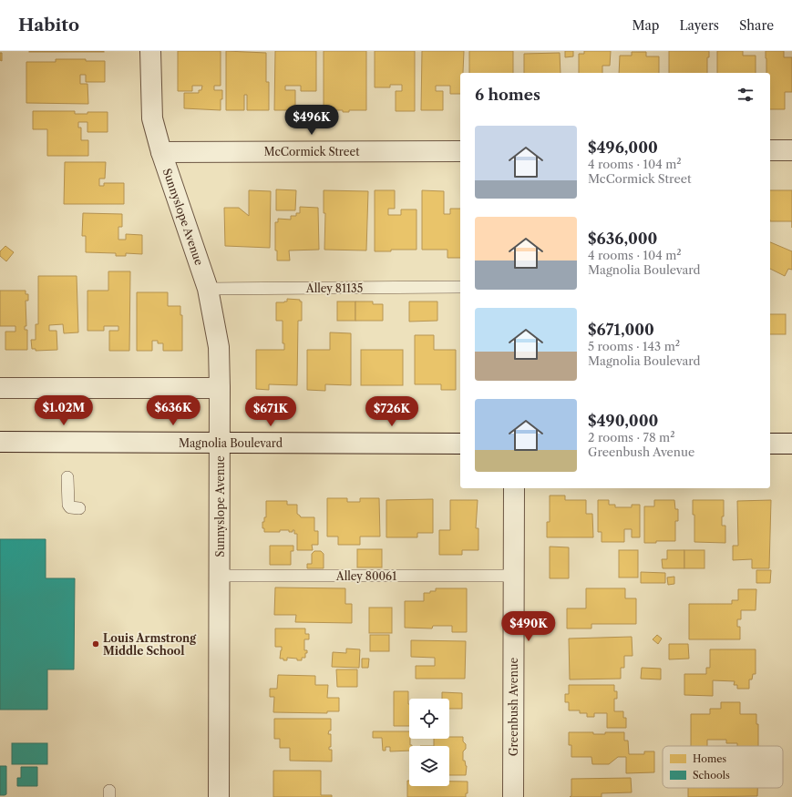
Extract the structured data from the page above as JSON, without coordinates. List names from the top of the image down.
{
  "streets": {
    "street": [
      "McCormick Street",
      "Sunnyslope Avenue",
      "Magnolia Boulevard",
      "Greenbush Avenue"
    ],
    "lane": ["Alley 81135", "Alley 80061"]
  },
  "crossings": [
    ["McCormick Street", "Sunnyslope Avenue"],
    ["Sunnyslope Avenue", "Alley 81135"],
    ["Sunnyslope Avenue", "Magnolia Boulevard"],
    ["Sunnyslope Avenue", "Alley 80061"],
    ["Alley 80061", "Greenbush Avenue"]
  ],
  "places": ["Louis Armstrong Middle School"],
  "legend": ["Homes", "Schools"],
  "page": {
    "header": "Habito",
    "nav": ["Map", "Layers", "Share"],
    "heading": "6 homes",
    "price": [
      "$496K",
      "$1.02M",
      "$636K",
      "$671K",
      "$726K",
      "$490K"
    ],
    "list": [
      {
        "name": "$496,000",
        "note": "4 rooms · 104 m² · McCormick Street"
      },
      {
        "name": "$636,000",
        "note": "4 rooms · 104 m² · Magnolia Boulevard"
      },
      {
        "name": "$671,000",
        "note": "5 rooms · 143 m² · Magnolia Boulevard"
      },
      {
        "name": "$490,000",
        "note": "2 rooms · 78 m² · Greenbush Avenue"
      }
    ]
  }
}
